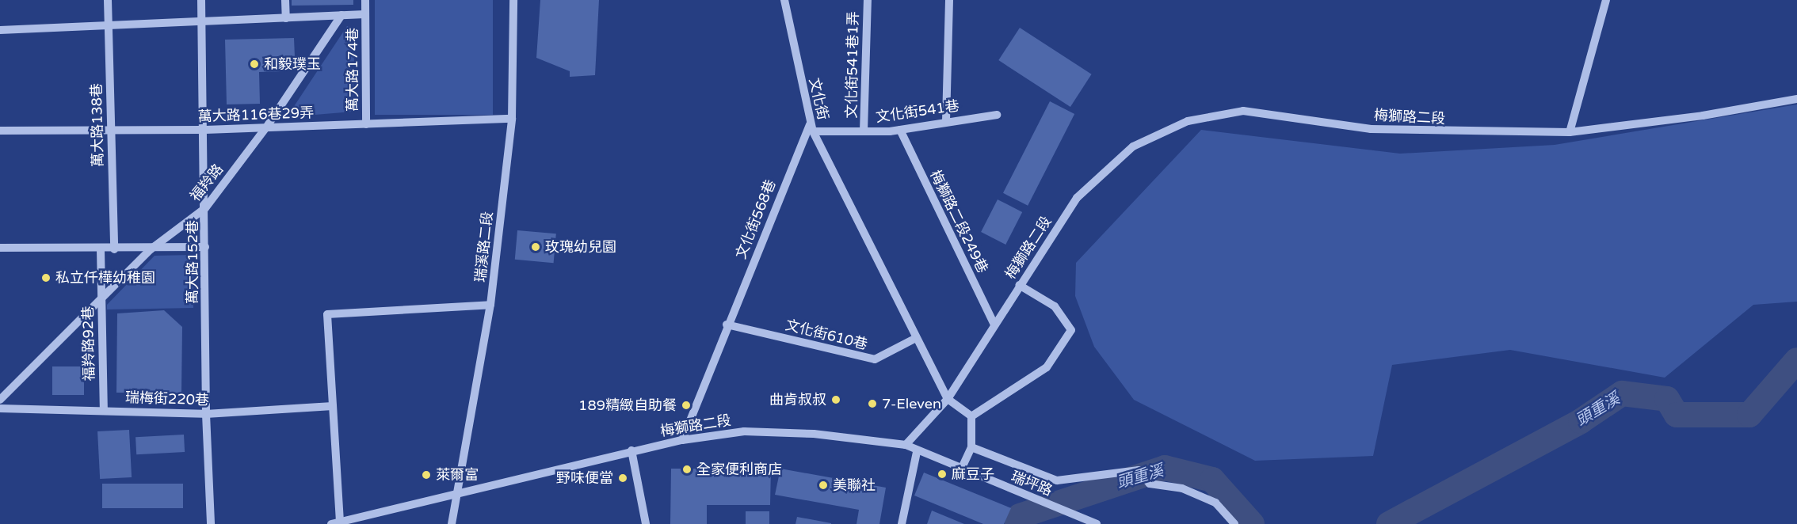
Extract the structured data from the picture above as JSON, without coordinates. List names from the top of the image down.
{
  "streets": {
    "street": [
      "文化街541巷1弄",
      "萬大路174巷",
      "文化街",
      "文化街541巷",
      "萬大路116巷29弄",
      "梅獅路二段",
      "萬大路138巷",
      "福羚路",
      "文化街568巷",
      "梅獅路二段249巷",
      "瑞溪路二段",
      "萬大路152巷",
      "文化街610巷",
      "福羚路92巷",
      "瑞梅街220巷",
      "瑞坪路"
    ]
  },
  "crossings": [
    ["文化街541巷1弄", "文化街541巷"],
    ["萬大路174巷", "萬大路116巷29弄"],
    ["文化街", "文化街541巷"],
    ["文化街", "梅獅路二段"],
    ["文化街", "文化街568巷"],
    ["文化街", "文化街610巷"],
    ["文化街541巷", "文化街568巷"],
    ["文化街541巷", "梅獅路二段249巷"],
    ["萬大路116巷29弄", "萬大路138巷"],
    ["萬大路116巷29弄", "福羚路"],
    ["萬大路116巷29弄", "瑞溪路二段"],
    ["萬大路116巷29弄", "萬大路152巷"],
    ["梅獅路二段", "文化街568巷"],
    ["梅獅路二段", "梅獅路二段249巷"],
    ["梅獅路二段", "瑞溪路二段"],
    ["梅獅路二段", "瑞坪路"],
    ["福羚路", "萬大路152巷"],
    ["福羚路", "福羚路92巷"],
    ["文化街568巷", "文化街610巷"],
    ["萬大路152巷", "瑞梅街220巷"],
    ["福羚路92巷", "瑞梅街220巷"]
  ],
  "water": ["頭重溪"],
  "places": [
    "和毅璞玉",
    "玫瑰幼兒園",
    "私立仟樺幼稚園",
    "曲肯叔叔",
    "7-Eleven",
    "189精緻自助餐",
    "全家便利商店",
    "麻豆子",
    "萊爾富",
    "野味便當",
    "美聯社"
  ]
}
